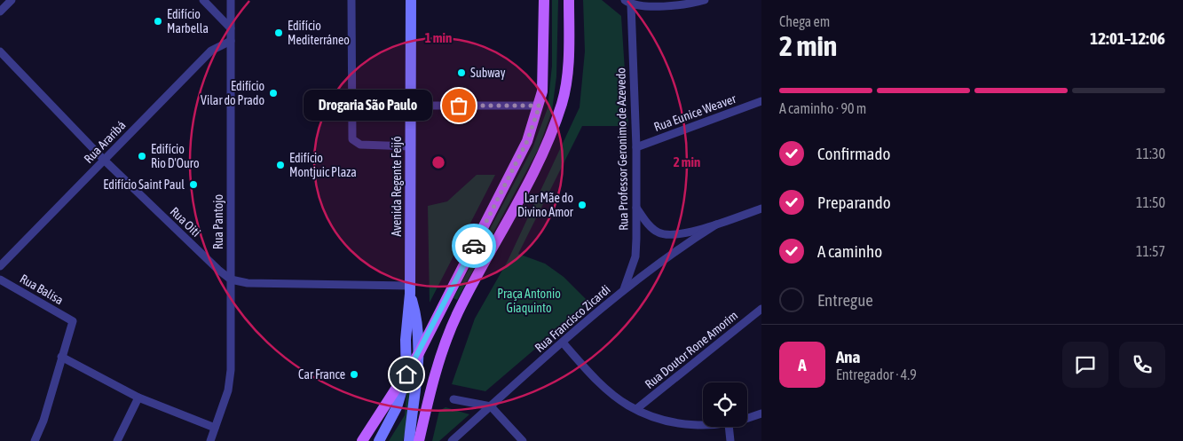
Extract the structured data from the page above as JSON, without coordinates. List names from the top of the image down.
{
  "streets": {
    "main road": ["Avenida Regente Feijó"],
    "street": [
      "Rua Eunice Weaver",
      "Rua Araribá",
      "Rua Professor Geronimo de Azevedo",
      "Rua Oiti",
      "Rua Pantojo",
      "Rua Balisa",
      "Rua Francisco Zicardi",
      "Rua Doutor Rone Amorim"
    ]
  },
  "crossings": [
    ["Rua Eunice Weaver", "Rua Professor Geronimo de Azevedo"],
    ["Rua Araribá", "Rua Oiti"],
    ["Rua Araribá", "Rua Pantojo"],
    ["Rua Professor Geronimo de Azevedo", "Rua Francisco Zicardi"],
    ["Rua Oiti", "Rua Pantojo"]
  ],
  "parks": ["Praça Antonio Giaquinto"],
  "places": [
    "Edifício Marbella",
    "Edifício Mediterráneo",
    "Subway",
    "Edifício Vilar do Prado",
    "Drogaria São Paulo",
    "Edifício Rio D'Ouro",
    "Edifício Montjuic Plaza",
    "Edifício Saint Paul",
    "Lar Mãe do Divino Amor",
    "Car France"
  ],
  "page": {
    "heading": ["2 min", "Chega em", "12:01–12:06"],
    "panel": ["Ana", "Entregador · 4.9"],
    "bar": "A caminho · 90 m",
    "bubble": "Drogaria São Paulo",
    "list": [
      ["Confirmado", "11:30"],
      ["Preparando", "11:50"],
      ["A caminho", "11:57"],
      "Entregue"
    ],
    "round": "A"
  },
  "rings": ["1 min", "2 min"]
}
